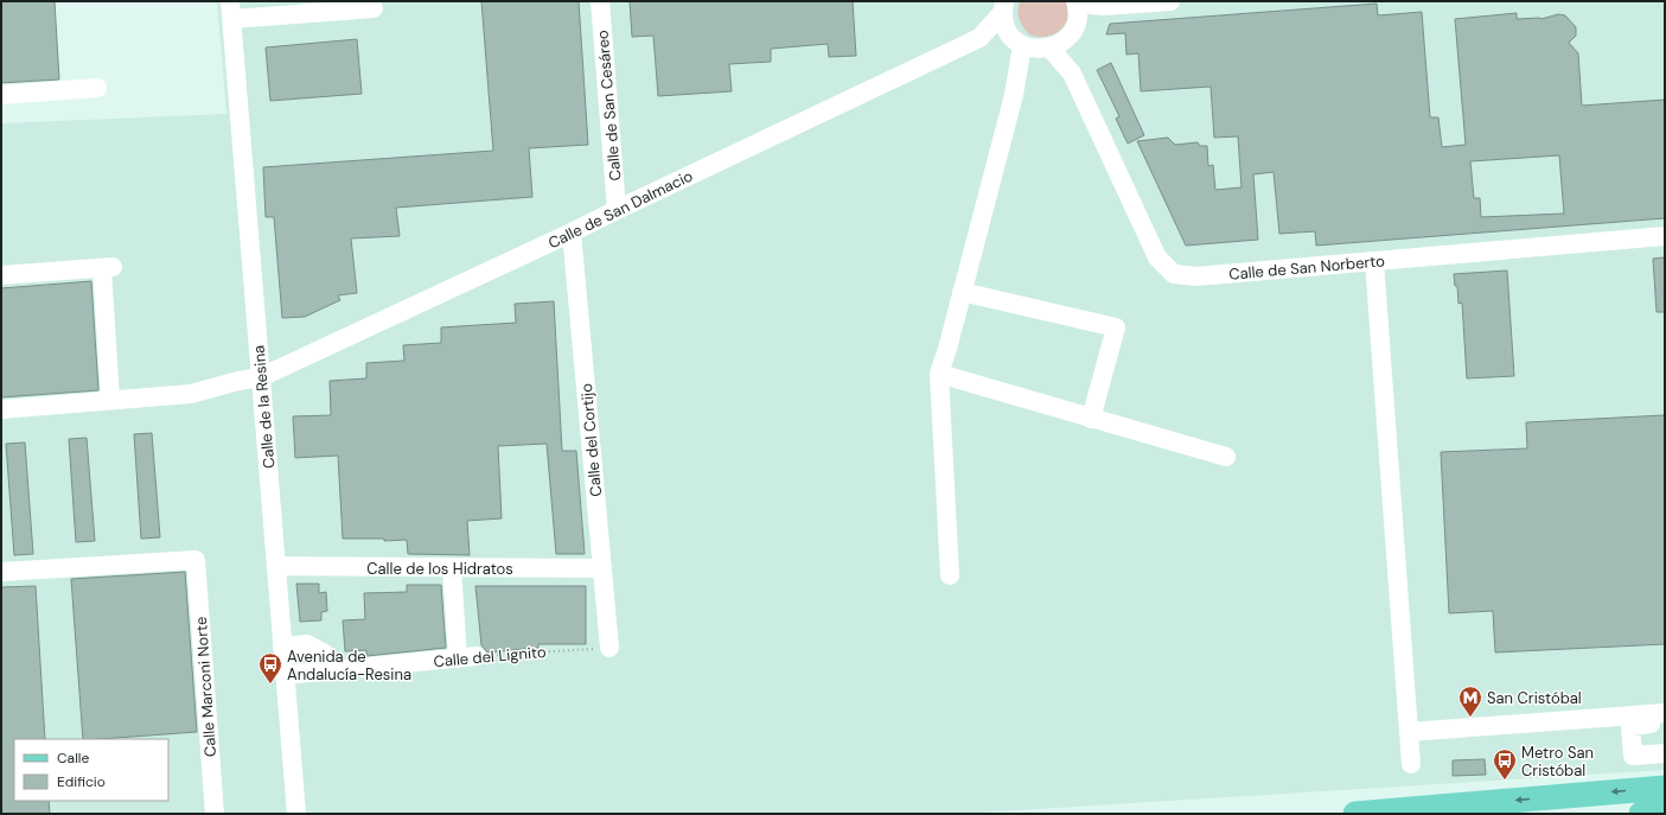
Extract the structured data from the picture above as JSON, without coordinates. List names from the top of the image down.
{
  "streets": {
    "street": [
      "Calle de San Cesáreo",
      "Calle de San Dalmacio",
      "Calle de San Norberto",
      "Calle de la Resina",
      "Calle del Cortijo",
      "Calle de los Hidratos",
      "Calle del Lignito",
      "Calle Marconi Norte"
    ]
  },
  "crossings": [
    ["Calle de San Cesáreo", "Calle de San Dalmacio"],
    ["Calle de San Dalmacio", "Calle de San Norberto"],
    ["Calle de San Dalmacio", "Calle de la Resina"],
    ["Calle de San Dalmacio", "Calle del Cortijo"],
    ["Calle de la Resina", "Calle de los Hidratos"],
    ["Calle de la Resina", "Calle del Lignito"],
    ["Calle del Cortijo", "Calle de los Hidratos"],
    ["Calle del Cortijo", "Calle del Lignito"]
  ],
  "places": {
    "bus stop": ["Avenida de Andalucía-Resina", "Metro San Cristóbal"],
    "metro station": ["San Cristóbal"]
  },
  "legend": ["Calle", "Edificio"]
}
